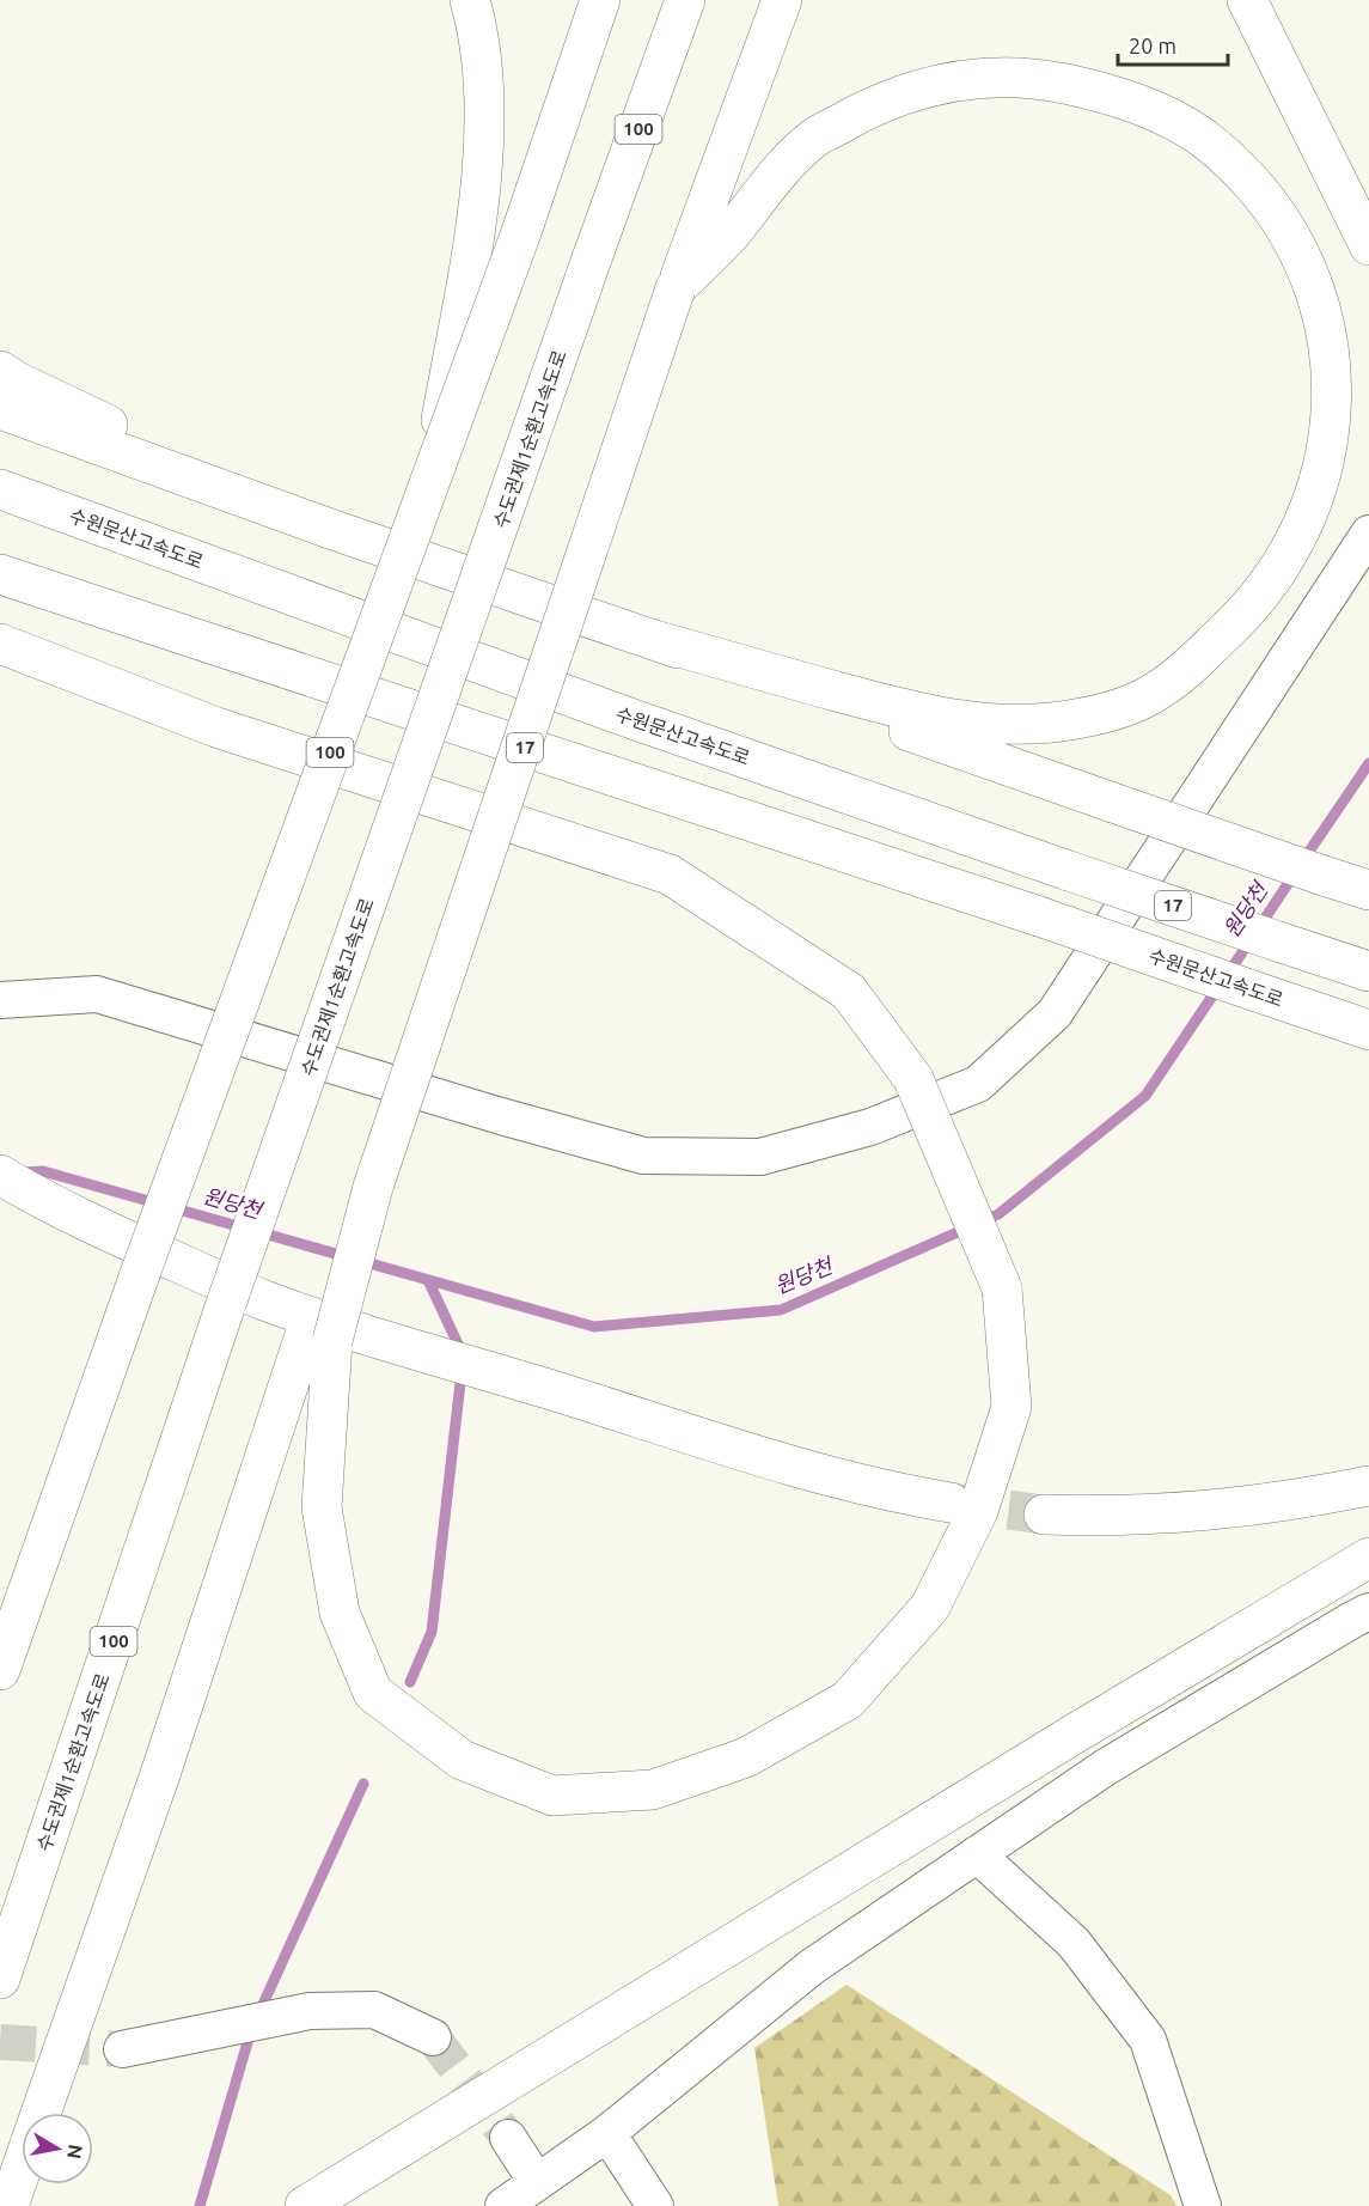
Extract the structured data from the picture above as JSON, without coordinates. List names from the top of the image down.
{
  "streets": {
    "highway": [
      "100",
      "수도권제1순환고속도로",
      "수원문산고속도로",
      "17"
    ]
  },
  "water": ["원당천"],
  "scale_bar": "20 m",
  "north": "right"
}
